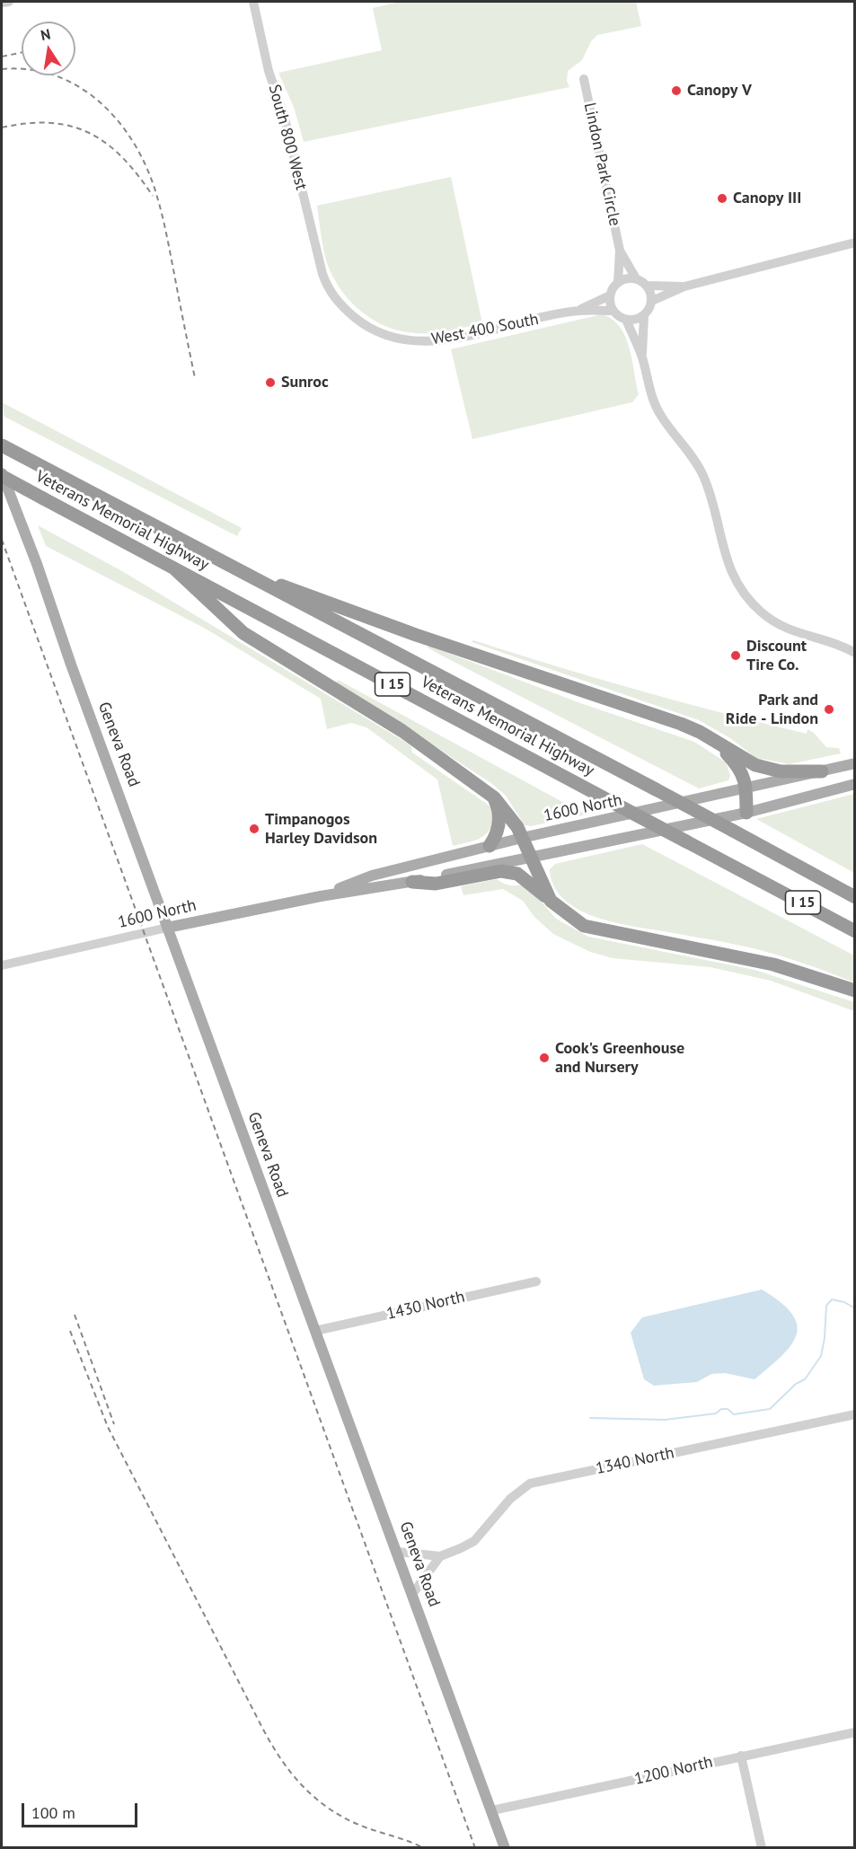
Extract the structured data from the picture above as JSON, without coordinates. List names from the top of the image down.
{
  "streets": {
    "highway": ["Veterans Memorial Highway", "I 15"],
    "main road": ["Geneva Road", "1600 North"],
    "street": [
      "South 800 West",
      "Lindon Park Circle",
      "West 400 South",
      "1430 North",
      "1340 North",
      "1200 North"
    ]
  },
  "crossings": [
    ["South 800 West", "West 400 South"],
    ["Veterans Memorial Highway", "Geneva Road"],
    ["Geneva Road", "1600 North"],
    ["Geneva Road", "1430 North"],
    ["Geneva Road", "1200 North"]
  ],
  "places": [
    "Canopy V",
    "Canopy III",
    "Sunroc",
    "Discount Tire Co.",
    "Park and Ride - Lindon",
    "Timpanogos Harley Davidson",
    "Cook's Greenhouse and Nursery"
  ],
  "scale_bar": "100 m",
  "north": "top"
}
